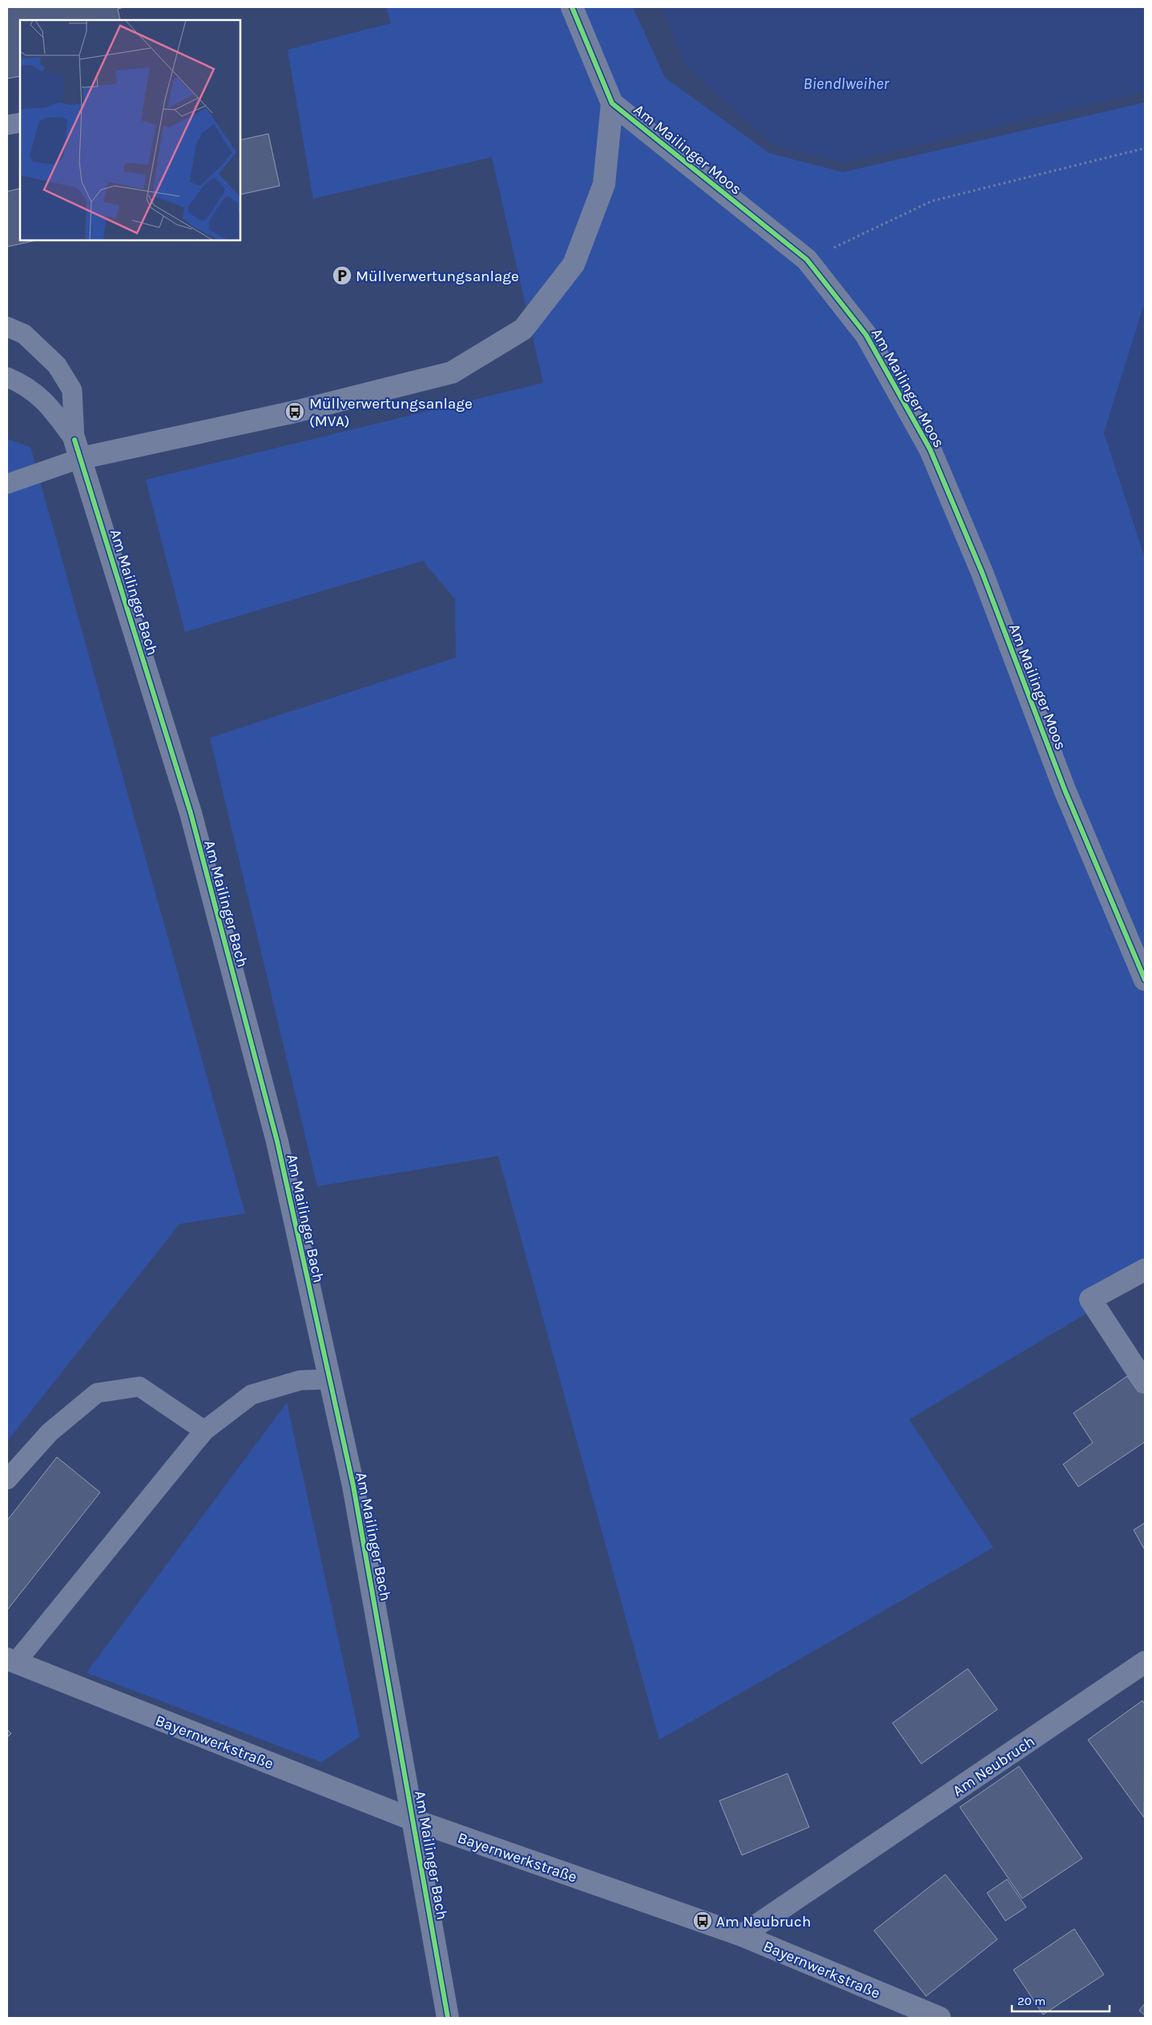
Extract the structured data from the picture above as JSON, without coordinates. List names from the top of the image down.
{
  "streets": {
    "street": [
      "Am Mailinger Moos",
      "Am Mailinger Bach",
      "Bayernwerkstraße",
      "Am Neubruch"
    ]
  },
  "crossings": [
    ["Am Mailinger Bach", "Bayernwerkstraße"],
    ["Bayernwerkstraße", "Am Neubruch"]
  ],
  "water": ["Biendlweiher"],
  "places": {
    "parking": ["Müllverwertungsanlage"],
    "bus stop": ["Müllverwertungsanlage (MVA)", "Am Neubruch"]
  },
  "scale_bar": "20 m"
}
